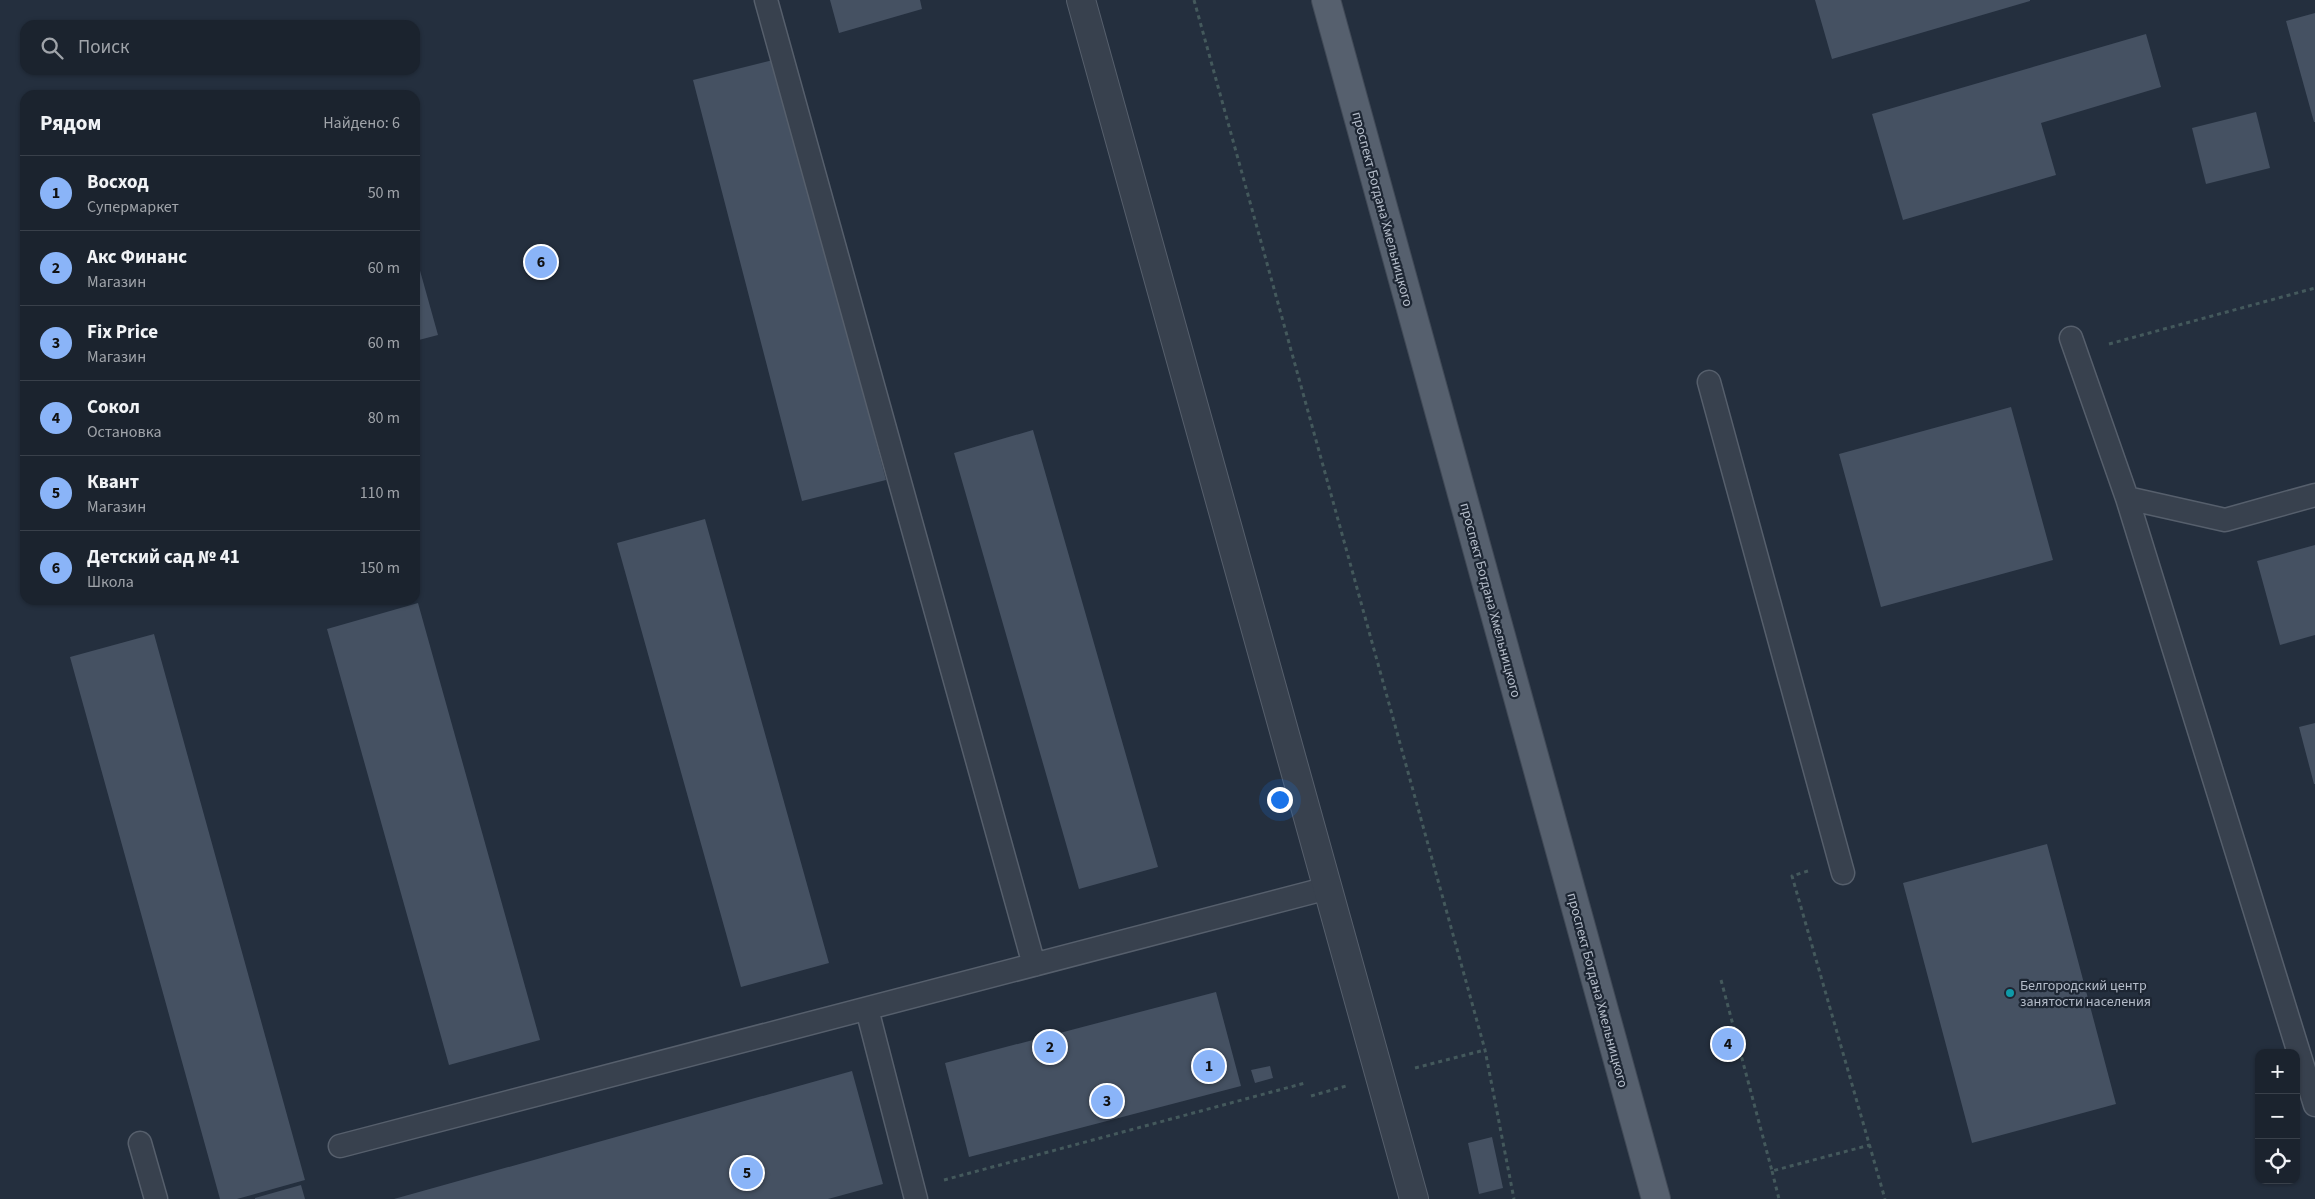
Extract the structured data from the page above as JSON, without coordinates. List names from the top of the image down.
{
  "streets": {
    "main road": ["проспект Богдана Хмельницкого"]
  },
  "places": ["Белгородский центр занятости населения"],
  "page": {
    "search": "Поиск",
    "heading": ["Рядом", "Найдено: 6"],
    "list": [
      {
        "mark": "1",
        "name": "Восход",
        "note": "Супермаркет",
        "value": "50 m"
      },
      {
        "mark": "2",
        "name": "Акс Финанс",
        "note": "Магазин",
        "value": "60 m"
      },
      {
        "mark": "3",
        "name": "Fix Price",
        "note": "Магазин",
        "value": "60 m"
      },
      {
        "mark": "4",
        "name": "Сокол",
        "note": "Остановка",
        "value": "80 m"
      },
      {
        "mark": "5",
        "name": "Квант",
        "note": "Магазин",
        "value": "110 m"
      },
      {
        "mark": "6",
        "name": "Детский сад № 41",
        "note": "Школа",
        "value": "150 m"
      }
    ],
    "pins": [
      "6",
      "4",
      "2",
      "1",
      "3",
      "5"
    ],
    "map_buttons": ["+", "−"]
  }
}
